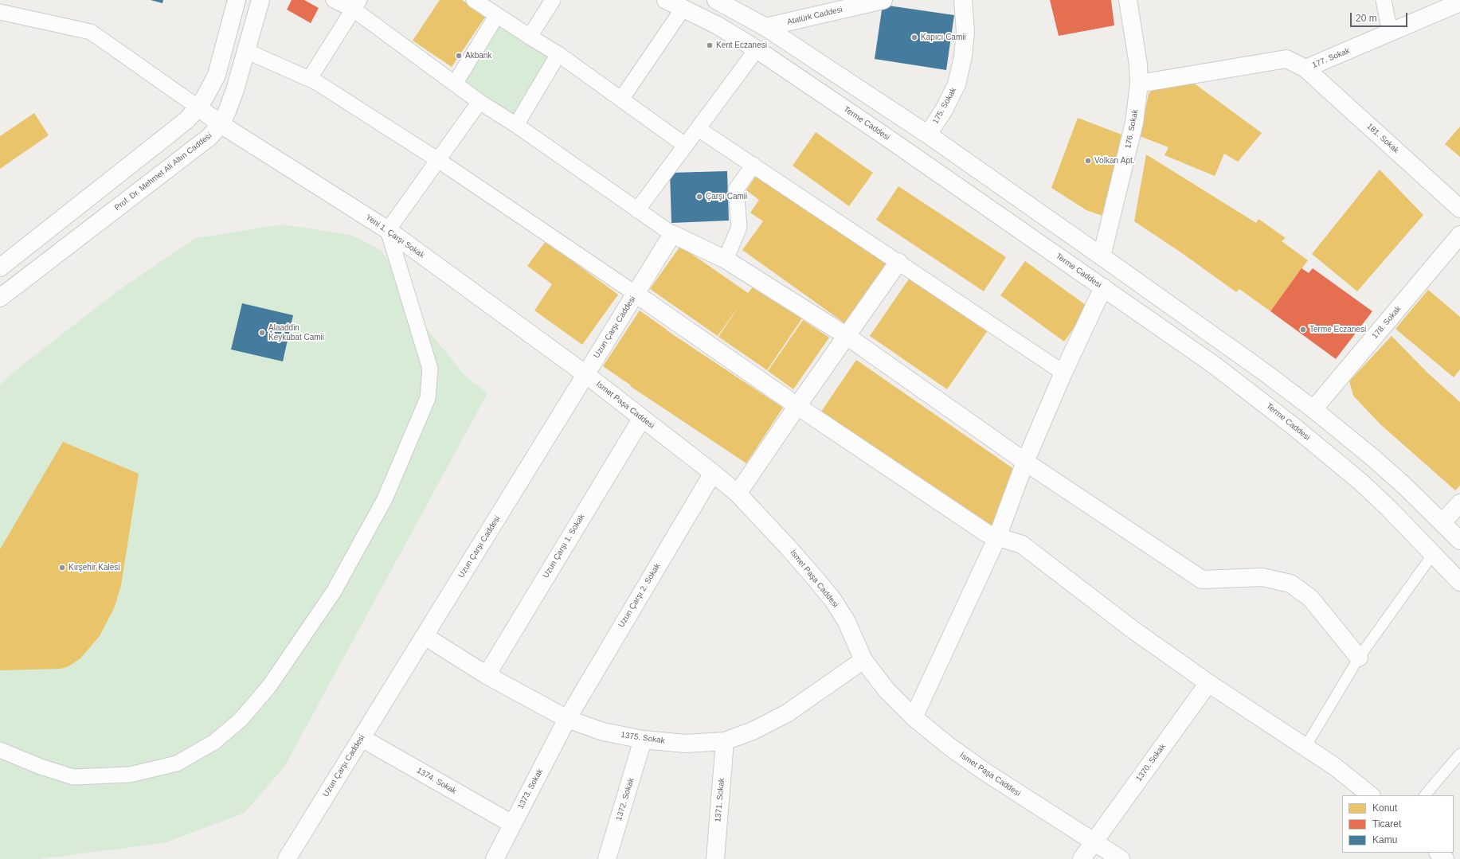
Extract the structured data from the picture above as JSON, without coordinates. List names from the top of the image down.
{
  "streets": {
    "street": [
      "Atatürk Caddesi",
      "177. Sokak",
      "175. Sokak",
      "Terme Caddesi",
      "176. Sokak",
      "181. Sokak",
      "Prof. Dr. Mehmet Ali Altın Caddesi",
      "Yeni 1. Çarşı Sokak",
      "178. Sokak",
      "Uzun Çarşı Caddesi",
      "İsmet Paşa Caddesi",
      "Uzun Çarşı 1. Sokak",
      "Uzun Çarşı 2. Sokak",
      "1375. Sokak",
      "1370. Sokak",
      "1374. Sokak",
      "1373. Sokak",
      "1372. Sokak",
      "1371. Sokak"
    ]
  },
  "crossings": [
    ["177. Sokak", "176. Sokak"],
    ["177. Sokak", "181. Sokak"],
    ["Prof. Dr. Mehmet Ali Altın Caddesi", "Yeni 1. Çarşı Sokak"],
    ["Yeni 1. Çarşı Sokak", "Uzun Çarşı Caddesi"],
    ["Yeni 1. Çarşı Sokak", "İsmet Paşa Caddesi"],
    ["Uzun Çarşı Caddesi", "İsmet Paşa Caddesi"],
    ["Uzun Çarşı Caddesi", "1375. Sokak"],
    ["Uzun Çarşı Caddesi", "1374. Sokak"],
    ["İsmet Paşa Caddesi", "Uzun Çarşı 1. Sokak"],
    ["İsmet Paşa Caddesi", "Uzun Çarşı 2. Sokak"],
    ["İsmet Paşa Caddesi", "1375. Sokak"],
    ["İsmet Paşa Caddesi", "1370. Sokak"],
    ["Uzun Çarşı 1. Sokak", "1375. Sokak"],
    ["Uzun Çarşı 2. Sokak", "1375. Sokak"],
    ["Uzun Çarşı 2. Sokak", "1373. Sokak"],
    ["1375. Sokak", "1373. Sokak"],
    ["1375. Sokak", "1372. Sokak"],
    ["1375. Sokak", "1371. Sokak"],
    ["1374. Sokak", "1373. Sokak"]
  ],
  "places": [
    "Kapıcı Camii",
    "Kent Eczanesi",
    "Akbank",
    "Volkan Apt.",
    "Çarşı Camii",
    "Terme Eczanesi",
    "Alaaddin Keykubat Camii",
    "Kırşehir Kalesi"
  ],
  "legend": ["Konut", "Ticaret", "Kamu"],
  "scale_bar": "20 m"
}
